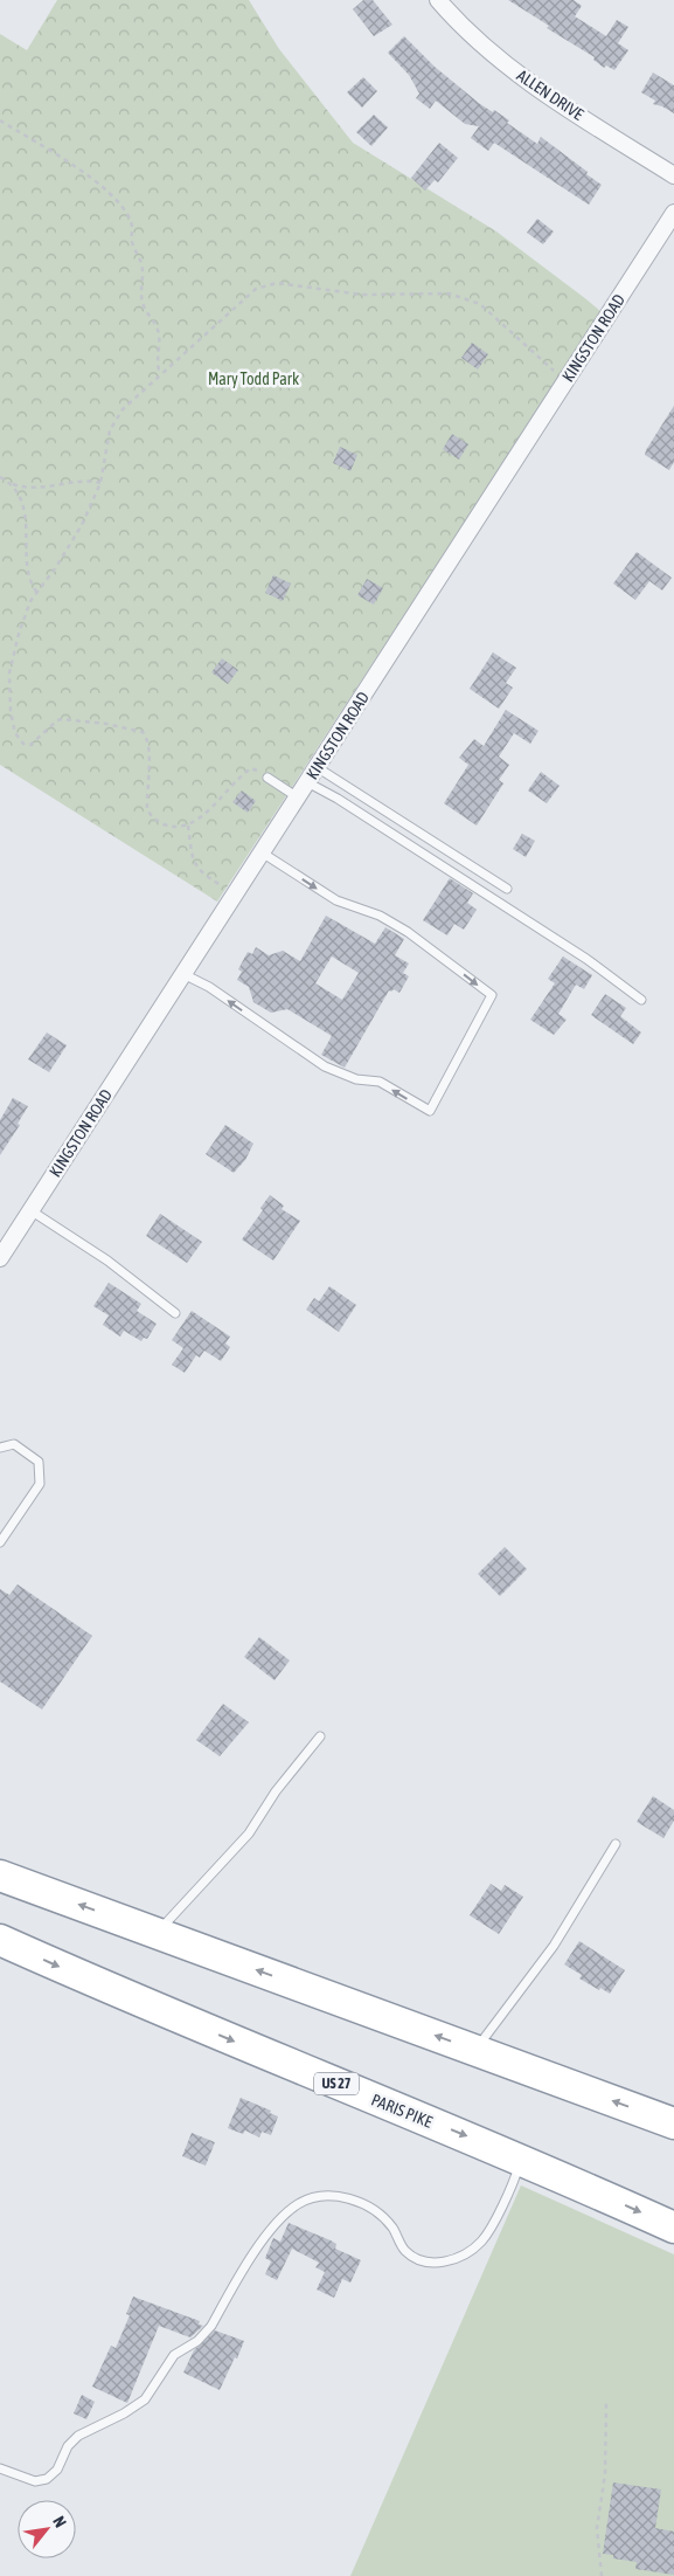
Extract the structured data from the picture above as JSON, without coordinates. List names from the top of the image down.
{
  "streets": {
    "highway": ["US 27", "PARIS PIKE"],
    "street": ["ALLEN DRIVE", "KINGSTON ROAD"]
  },
  "parks": ["Mary Todd Park"],
  "north": "top right"
}
